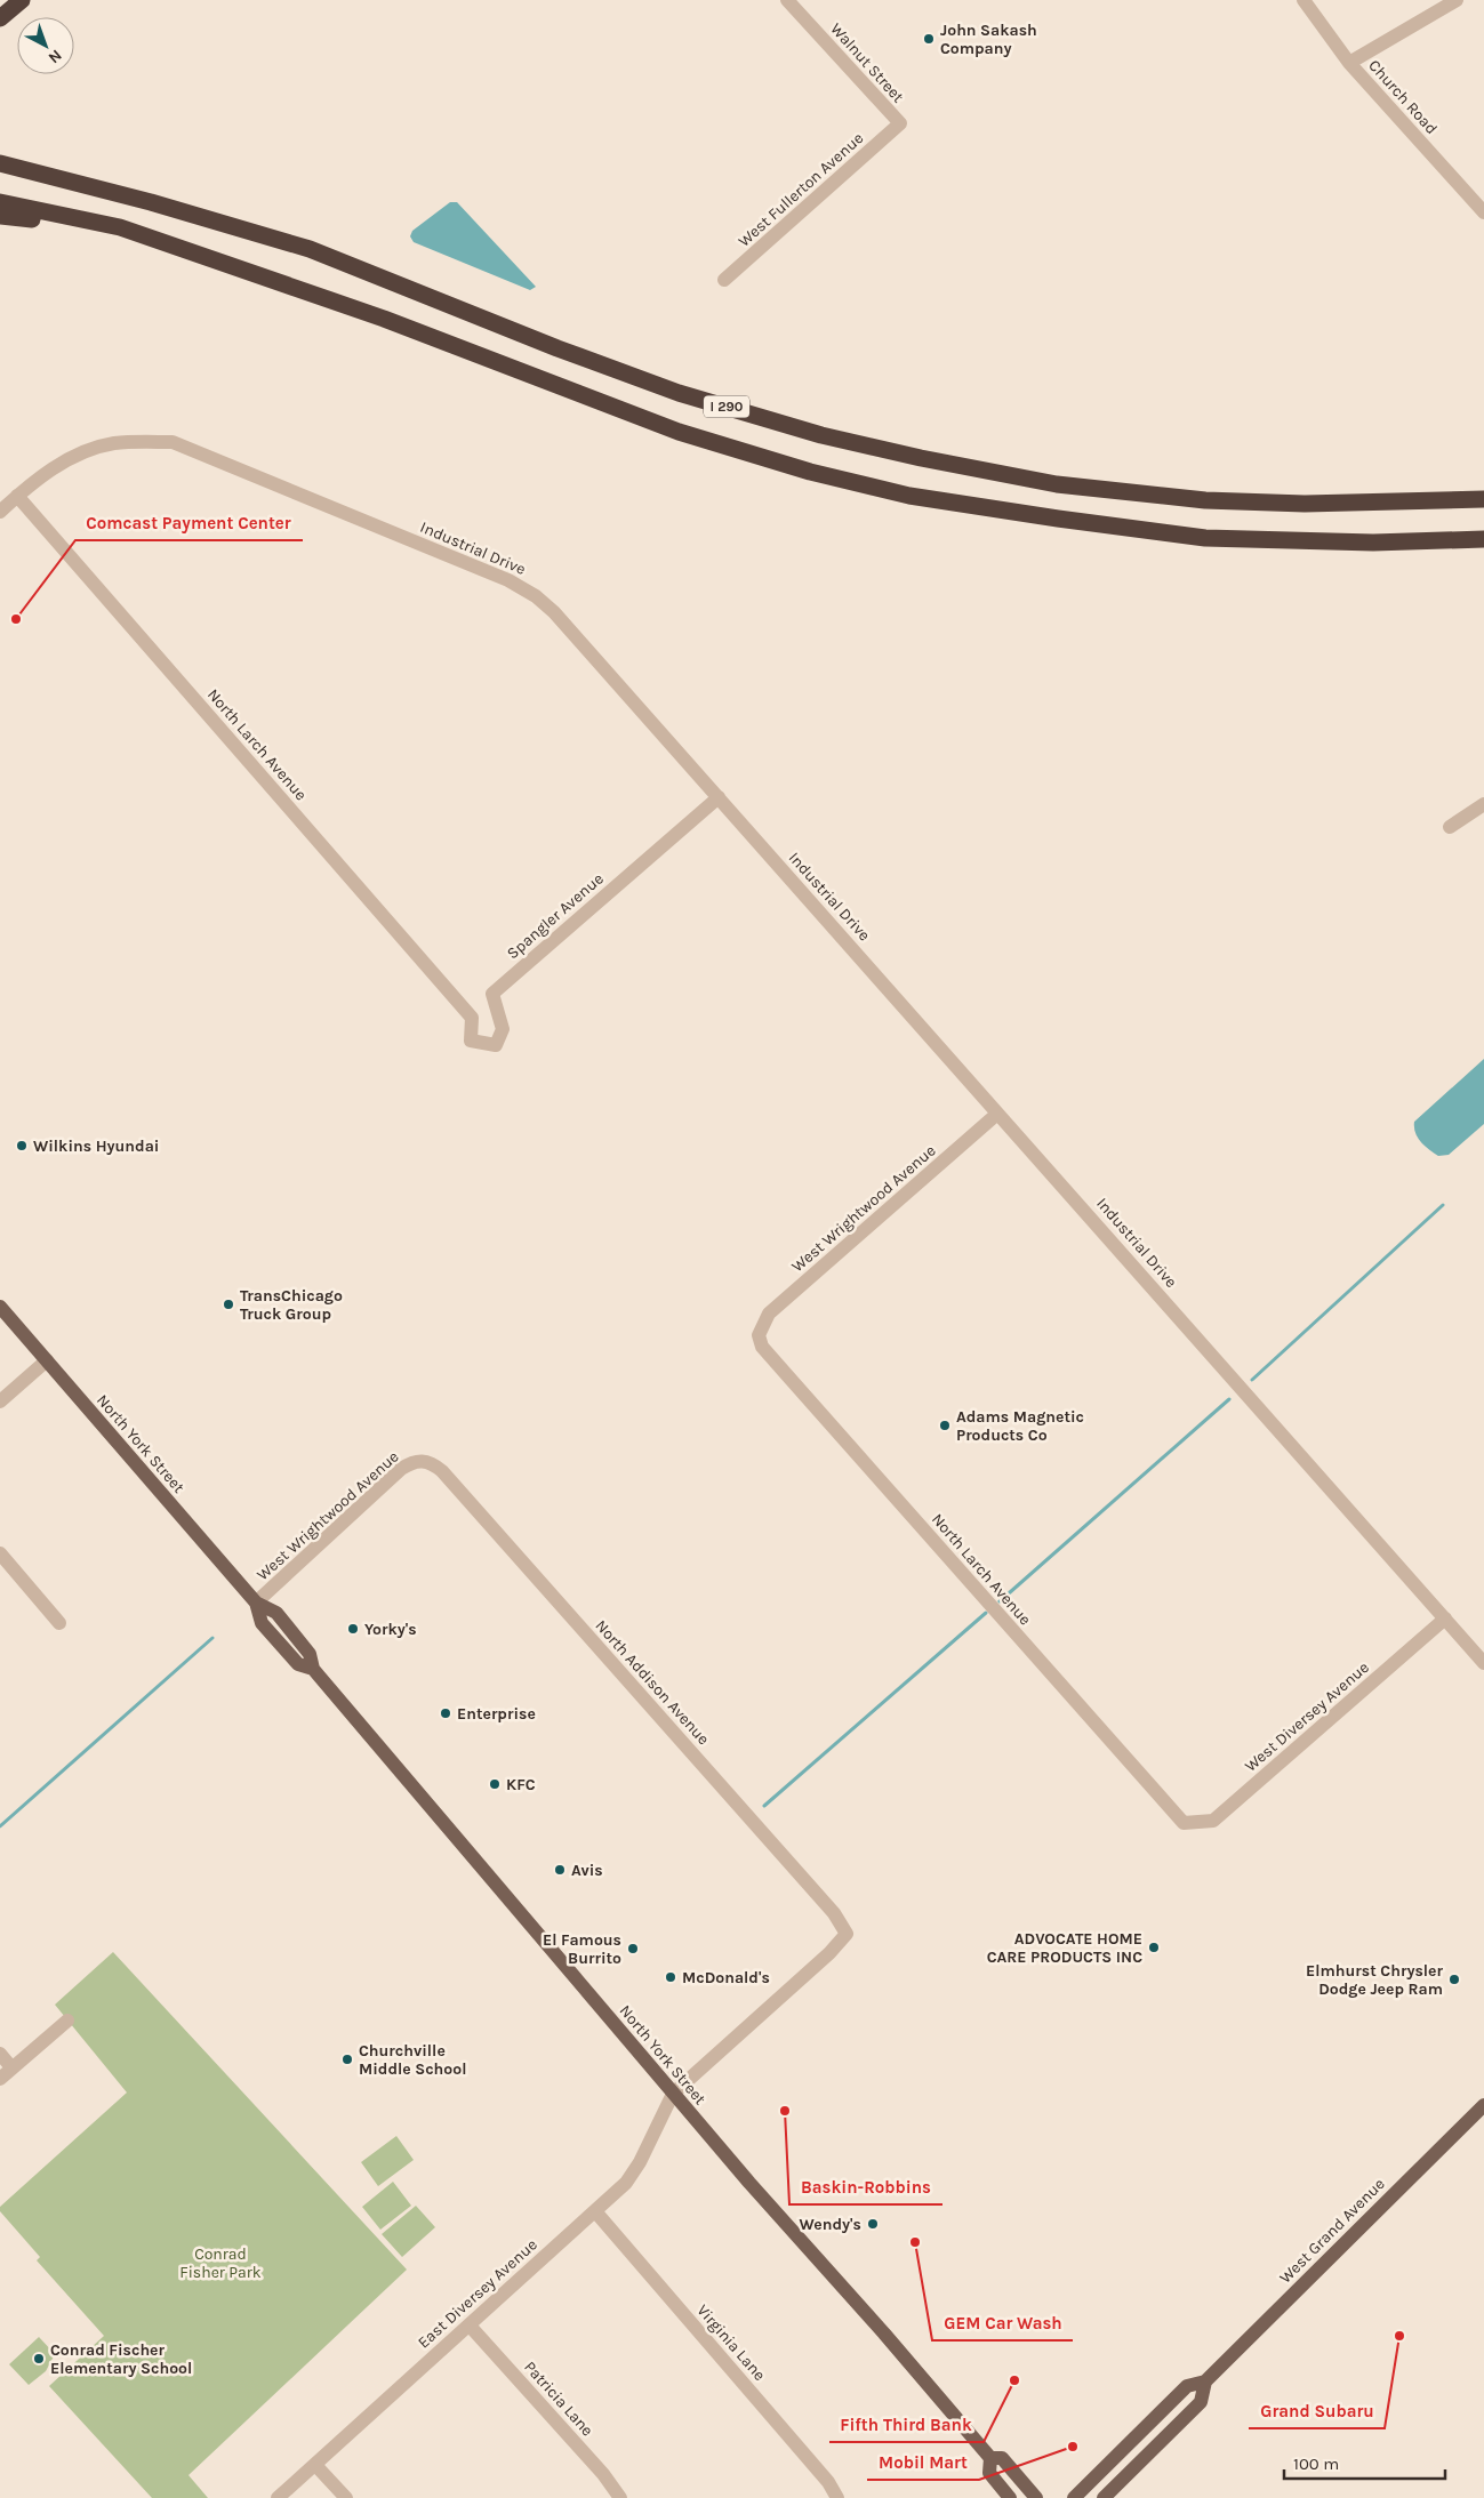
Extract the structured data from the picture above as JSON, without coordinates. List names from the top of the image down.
{
  "streets": {
    "highway": ["I 290"],
    "main road": ["North York Street", "West Grand Avenue"],
    "street": [
      "Walnut Street",
      "Church Road",
      "West Fullerton Avenue",
      "Industrial Drive",
      "North Larch Avenue",
      "Spangler Avenue",
      "West Wrightwood Avenue",
      "North Addison Avenue",
      "West Diversey Avenue",
      "East Diversey Avenue",
      "Virginia Lane",
      "Patricia Lane"
    ]
  },
  "crossings": [
    ["Walnut Street", "West Fullerton Avenue"],
    ["Industrial Drive", "North Larch Avenue"],
    ["Industrial Drive", "Spangler Avenue"],
    ["Industrial Drive", "West Wrightwood Avenue"],
    ["Industrial Drive", "West Diversey Avenue"],
    ["North Larch Avenue", "Spangler Avenue"],
    ["North Larch Avenue", "West Wrightwood Avenue"],
    ["North Larch Avenue", "West Diversey Avenue"],
    ["West Wrightwood Avenue", "North York Street"],
    ["West Wrightwood Avenue", "North Addison Avenue"],
    ["North York Street", "North Addison Avenue"],
    ["North York Street", "East Diversey Avenue"],
    ["North Addison Avenue", "East Diversey Avenue"],
    ["East Diversey Avenue", "Virginia Lane"],
    ["East Diversey Avenue", "Patricia Lane"]
  ],
  "parks": ["Conrad Fisher Park"],
  "places": [
    "John Sakash Company",
    "Comcast Payment Center",
    "Wilkins Hyundai",
    "TransChicago Truck Group",
    "Adams Magnetic Products Co",
    "Yorky's",
    "Enterprise",
    "KFC",
    "Avis",
    "ADVOCATE HOME CARE PRODUCTS INC",
    "El Famous Burrito",
    "McDonald's",
    "Elmhurst Chrysler Dodge Jeep Ram",
    "Churchville Middle School",
    "Baskin-Robbins",
    "Wendy's",
    "GEM Car Wash",
    "Grand Subaru",
    "Conrad Fischer Elementary School",
    "Fifth Third Bank",
    "Mobil Mart"
  ],
  "scale_bar": "100 m",
  "north": "bottom right"
}
